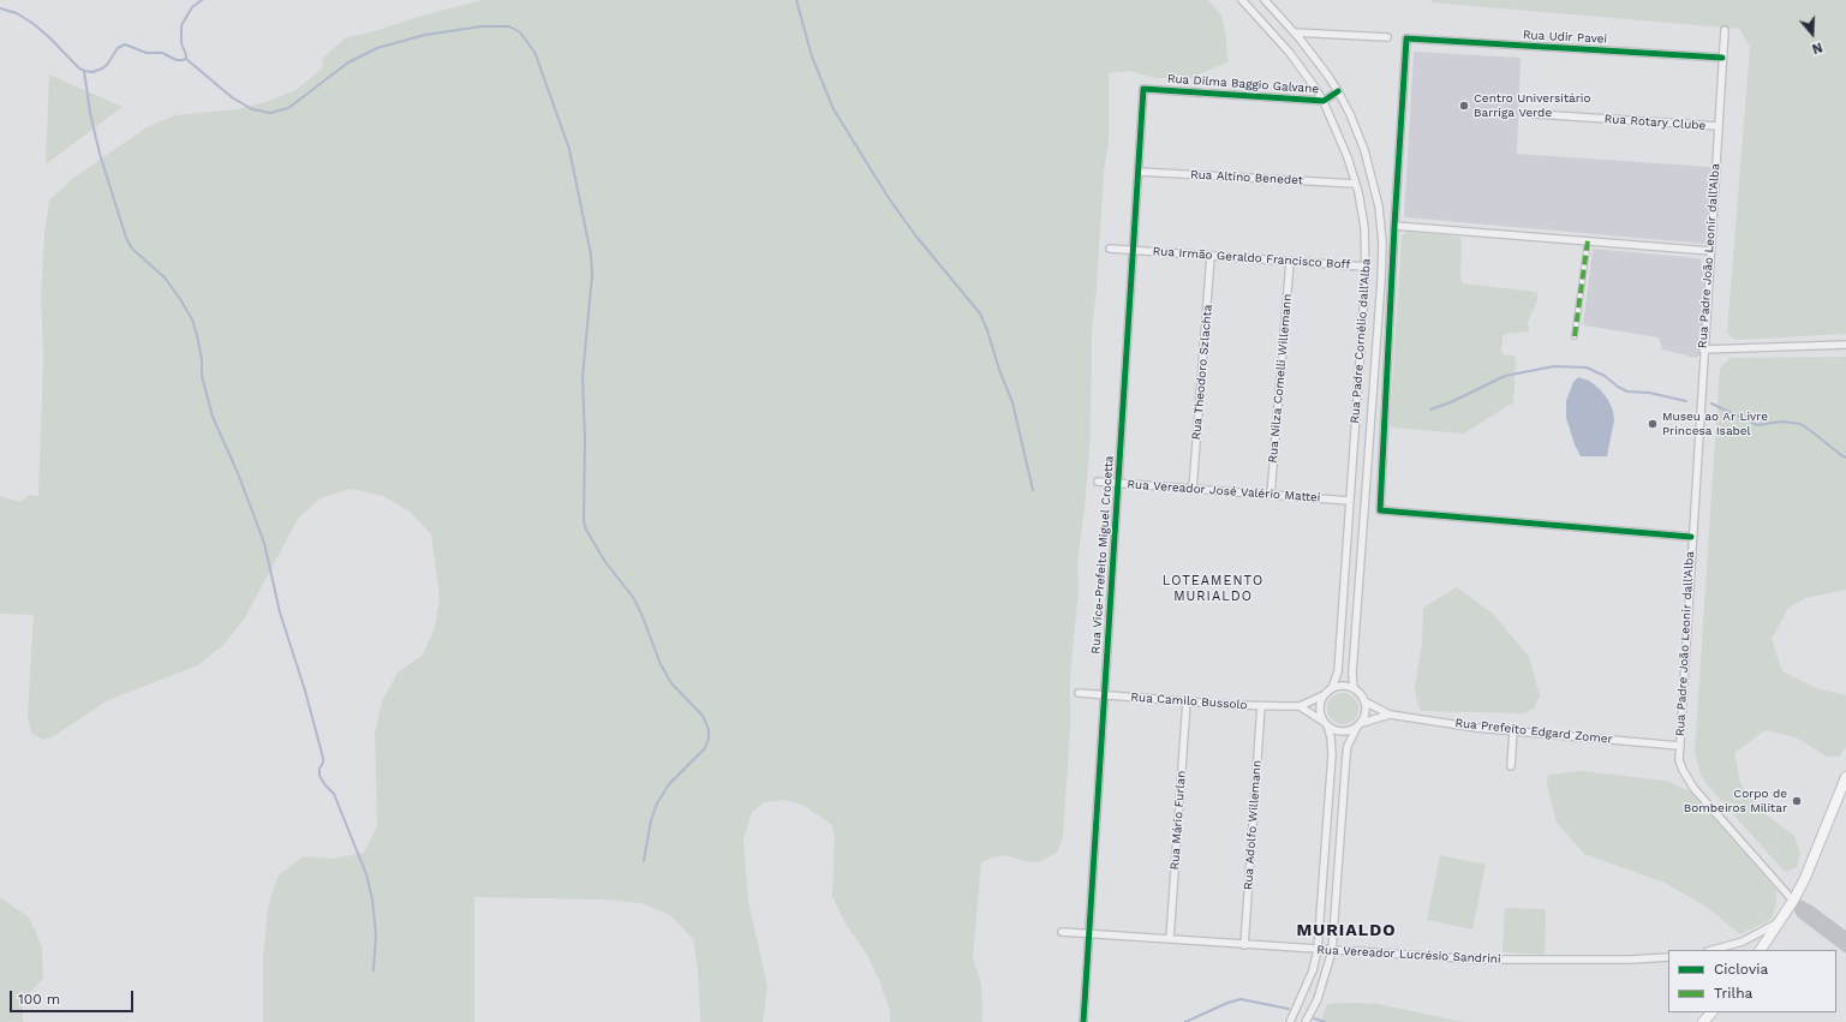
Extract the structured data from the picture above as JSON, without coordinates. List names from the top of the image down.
{
  "streets": {
    "street": [
      "Rua Udir Pavei",
      "Rua Dilma Baggio Galvane",
      "Rua Rotary Clube",
      "Rua Altino Benedet",
      "Rua Padre João Leonir dall'Alba",
      "Rua Irmão Geraldo Francisco Boff",
      "Rua Padre Cornélio dall'Alba",
      "Rua Theodoro Szlachta",
      "Rua Nilza Comelli Willemann",
      "Rua Vereador José Valério Mattei",
      "Rua Vice-Prefeito Miguel Crocetta",
      "Rua Camilo Bussolo",
      "Rua Prefeito Edgard Zomer",
      "Rua Mário Furlan",
      "Rua Adolfo Willemann",
      "Rua Vereador Lucrésio Sandrini"
    ]
  },
  "crossings": [
    ["Rua Udir Pavei", "Rua Padre João Leonir dall'Alba"],
    ["Rua Dilma Baggio Galvane", "Rua Padre Cornélio dall'Alba"],
    ["Rua Dilma Baggio Galvane", "Rua Vice-Prefeito Miguel Crocetta"],
    ["Rua Rotary Clube", "Rua Padre João Leonir dall'Alba"],
    ["Rua Altino Benedet", "Rua Padre Cornélio dall'Alba"],
    ["Rua Altino Benedet", "Rua Vice-Prefeito Miguel Crocetta"],
    ["Rua Padre João Leonir dall'Alba", "Rua Prefeito Edgard Zomer"],
    ["Rua Irmão Geraldo Francisco Boff", "Rua Padre Cornélio dall'Alba"],
    ["Rua Irmão Geraldo Francisco Boff", "Rua Theodoro Szlachta"],
    ["Rua Irmão Geraldo Francisco Boff", "Rua Nilza Comelli Willemann"],
    ["Rua Irmão Geraldo Francisco Boff", "Rua Vice-Prefeito Miguel Crocetta"],
    ["Rua Padre Cornélio dall'Alba", "Rua Vereador José Valério Mattei"],
    ["Rua Padre Cornélio dall'Alba", "Rua Camilo Bussolo"],
    ["Rua Padre Cornélio dall'Alba", "Rua Prefeito Edgard Zomer"],
    ["Rua Theodoro Szlachta", "Rua Vereador José Valério Mattei"],
    ["Rua Nilza Comelli Willemann", "Rua Vereador José Valério Mattei"],
    ["Rua Vereador José Valério Mattei", "Rua Vice-Prefeito Miguel Crocetta"],
    ["Rua Vice-Prefeito Miguel Crocetta", "Rua Camilo Bussolo"],
    ["Rua Vice-Prefeito Miguel Crocetta", "Rua Vereador Lucrésio Sandrini"],
    ["Rua Camilo Bussolo", "Rua Prefeito Edgard Zomer"],
    ["Rua Camilo Bussolo", "Rua Mário Furlan"],
    ["Rua Camilo Bussolo", "Rua Adolfo Willemann"],
    ["Rua Mário Furlan", "Rua Vereador Lucrésio Sandrini"],
    ["Rua Adolfo Willemann", "Rua Vereador Lucrésio Sandrini"]
  ],
  "districts": ["LOTEAMENTO MURIALDO", "MURIALDO"],
  "places": ["Centro Universitário Barriga Verde", "Museu ao Ar Livre Princesa Isabel", "Corpo de Bombeiros Militar"],
  "legend": ["Ciclovia", "Trilha"],
  "scale_bar": "100 m",
  "north": "bottom"
}
